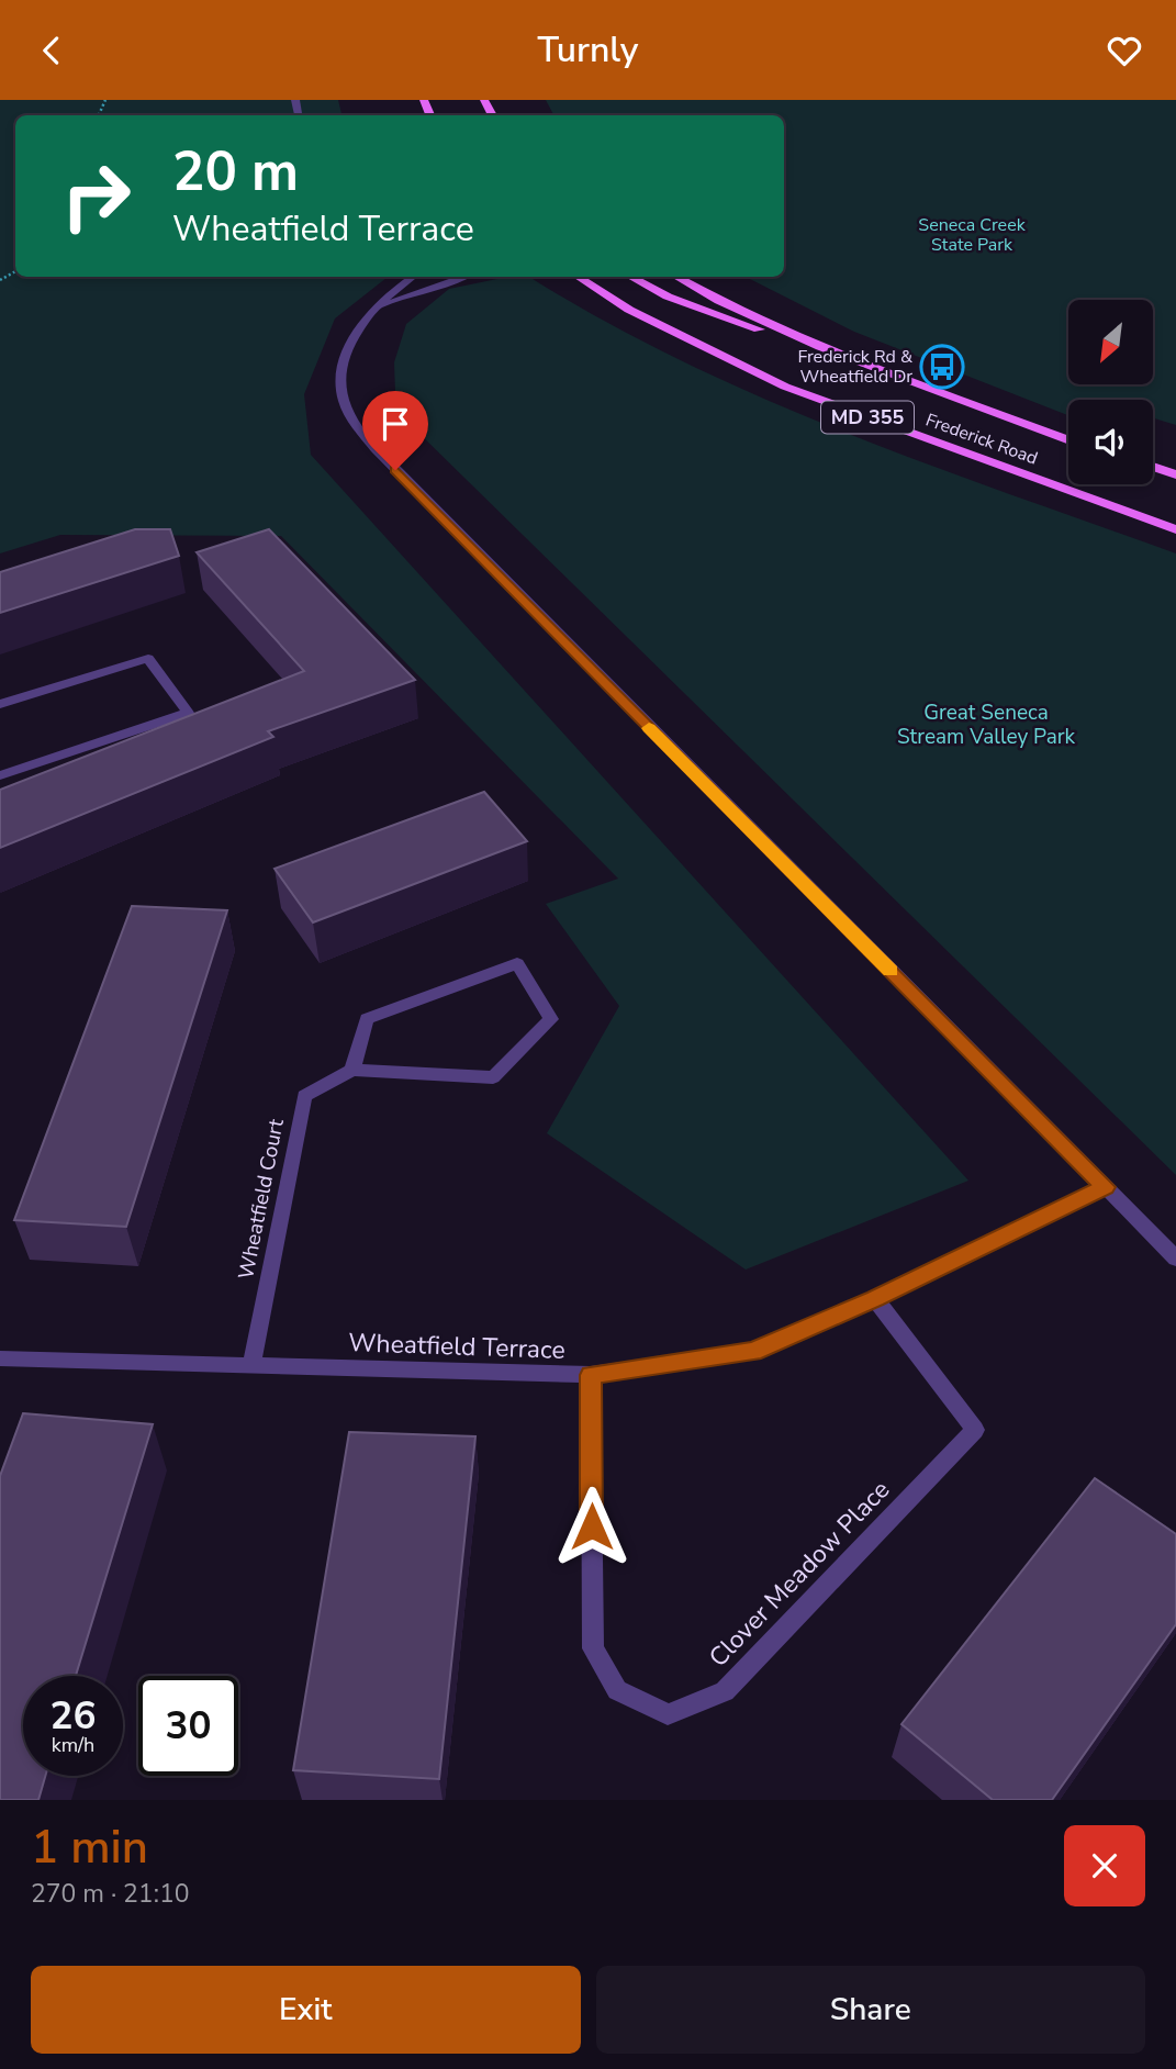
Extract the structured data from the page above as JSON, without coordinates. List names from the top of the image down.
{
  "streets": {
    "main road": ["MD 355", "Frederick Road"],
    "street": ["Wheatfield Court", "Wheatfield Terrace", "Clover Meadow Place"]
  },
  "crossings": [
    ["Wheatfield Court", "Wheatfield Terrace"],
    ["Wheatfield Terrace", "Clover Meadow Place"]
  ],
  "parks": ["Seneca Creek State Park", "Great Seneca Stream Valley Park"],
  "places": {
    "bus stop": ["Frederick Rd & Wheatfield Dr"]
  },
  "north": "bottom left",
  "page": {
    "header": "Turnly",
    "turn": ["20 m", "Wheatfield Terrace"],
    "speed": "26 km/h",
    "limit": "30",
    "heading": ["1 min", "270 m · 21:10"],
    "buttons": ["Exit", "Share"]
  }
}
